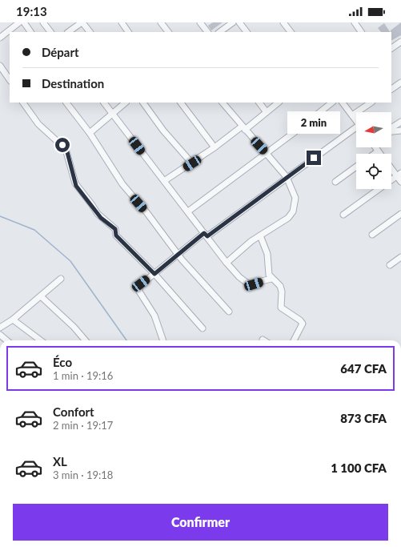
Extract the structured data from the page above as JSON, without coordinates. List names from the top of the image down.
{
  "north": "left",
  "page": {
    "status": "19:13",
    "banner": ["Départ", "Destination"],
    "bubble": "2 min",
    "list": [
      {
        "name": "Éco",
        "note": "1 min · 19:16",
        "value": "647 CFA"
      },
      {
        "name": "Confort",
        "note": "2 min · 19:17",
        "value": "873 CFA"
      },
      {
        "name": "XL",
        "note": "3 min · 19:18",
        "value": "1 100 CFA"
      }
    ],
    "buttons": "Confirmer"
  }
}
